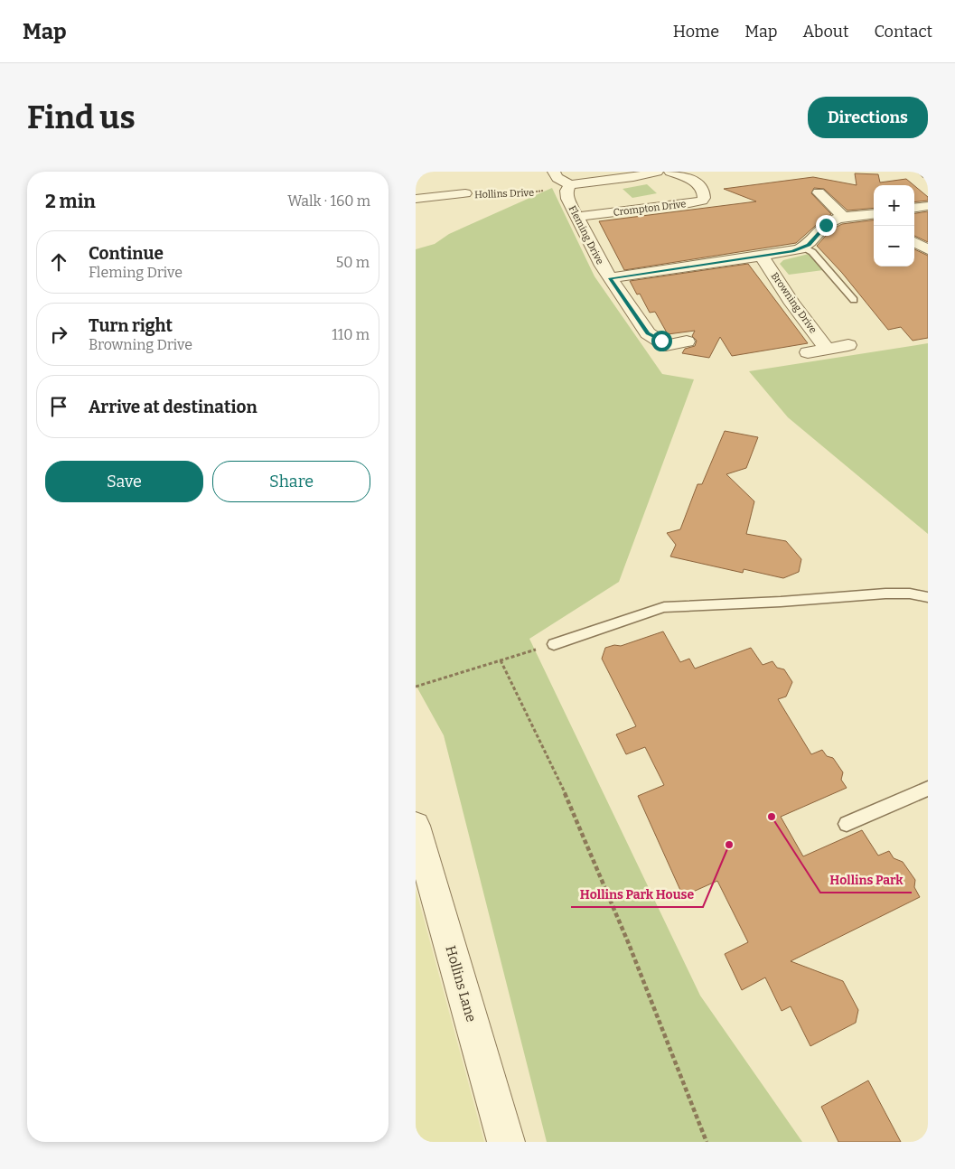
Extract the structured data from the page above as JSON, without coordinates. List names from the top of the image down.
{
  "streets": {
    "street": [
      "Crompton Drive",
      "Fleming Drive",
      "Browning Drive",
      "Hollins Lane"
    ],
    "path": ["Hollins Drive"]
  },
  "crossings": [
    ["Hollins Drive", "Fleming Drive"],
    ["Crompton Drive", "Fleming Drive"],
    ["Fleming Drive", "Browning Drive"]
  ],
  "places": ["Hollins Park", "Hollins Park House"],
  "page": {
    "header": "Map",
    "nav": [
      "Home",
      "Map",
      "About",
      "Contact"
    ],
    "buttons": [
      "Directions",
      ["Save", "Share"]
    ],
    "title": "Find us",
    "heading": ["2 min", "Walk · 160 m"],
    "map_buttons": ["+", "−"],
    "list": [
      ["Continue", "Fleming Drive", "50 m"],
      ["Turn right", "Browning Drive", "110 m"],
      "Arrive at destination"
    ]
  }
}
